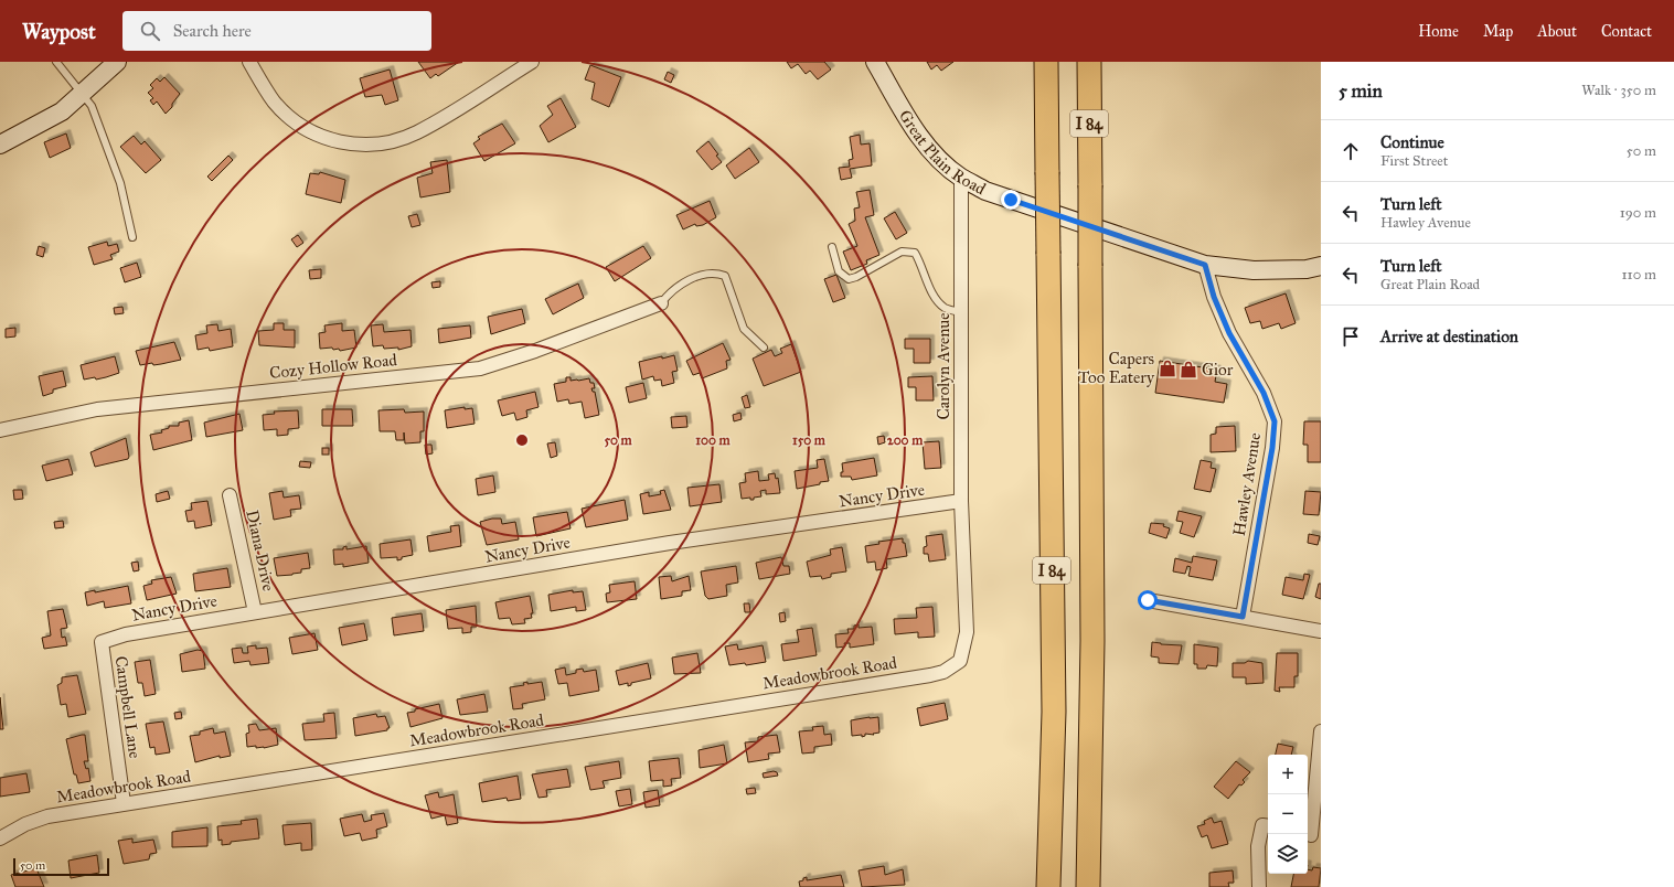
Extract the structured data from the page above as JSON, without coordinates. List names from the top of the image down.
{
  "streets": {
    "highway": ["I 84"],
    "main road": ["Great Plain Road"],
    "street": [
      "Cozy Hollow Road",
      "Carolyn Avenue",
      "Hawley Avenue",
      "Nancy Drive",
      "Diana Drive",
      "Meadowbrook Road",
      "Campbell Lane"
    ]
  },
  "crossings": [
    ["Great Plain Road", "Carolyn Avenue"],
    ["Great Plain Road", "Hawley Avenue"],
    ["Carolyn Avenue", "Nancy Drive"],
    ["Carolyn Avenue", "Meadowbrook Road"],
    ["Nancy Drive", "Diana Drive"],
    ["Nancy Drive", "Campbell Lane"],
    ["Meadowbrook Road", "Campbell Lane"]
  ],
  "places": {
    "shop": ["Capers Too Eatery", "Gior"]
  },
  "scale_bar": "50 m",
  "page": {
    "header": "Waypost",
    "search": "Search here",
    "nav": [
      "Home",
      "Map",
      "About",
      "Contact"
    ],
    "heading": ["5 min", "Walk · 350 m"],
    "list": [
      ["Continue", "First Street", "50 m"],
      ["Turn left", "Hawley Avenue", "190 m"],
      ["Turn left", "Great Plain Road", "110 m"],
      "Arrive at destination"
    ],
    "map_buttons": ["+", "−"],
    "scale": "50 m"
  },
  "rings": [
    "50 m",
    "100 m",
    "150 m",
    "200 m"
  ]
}
